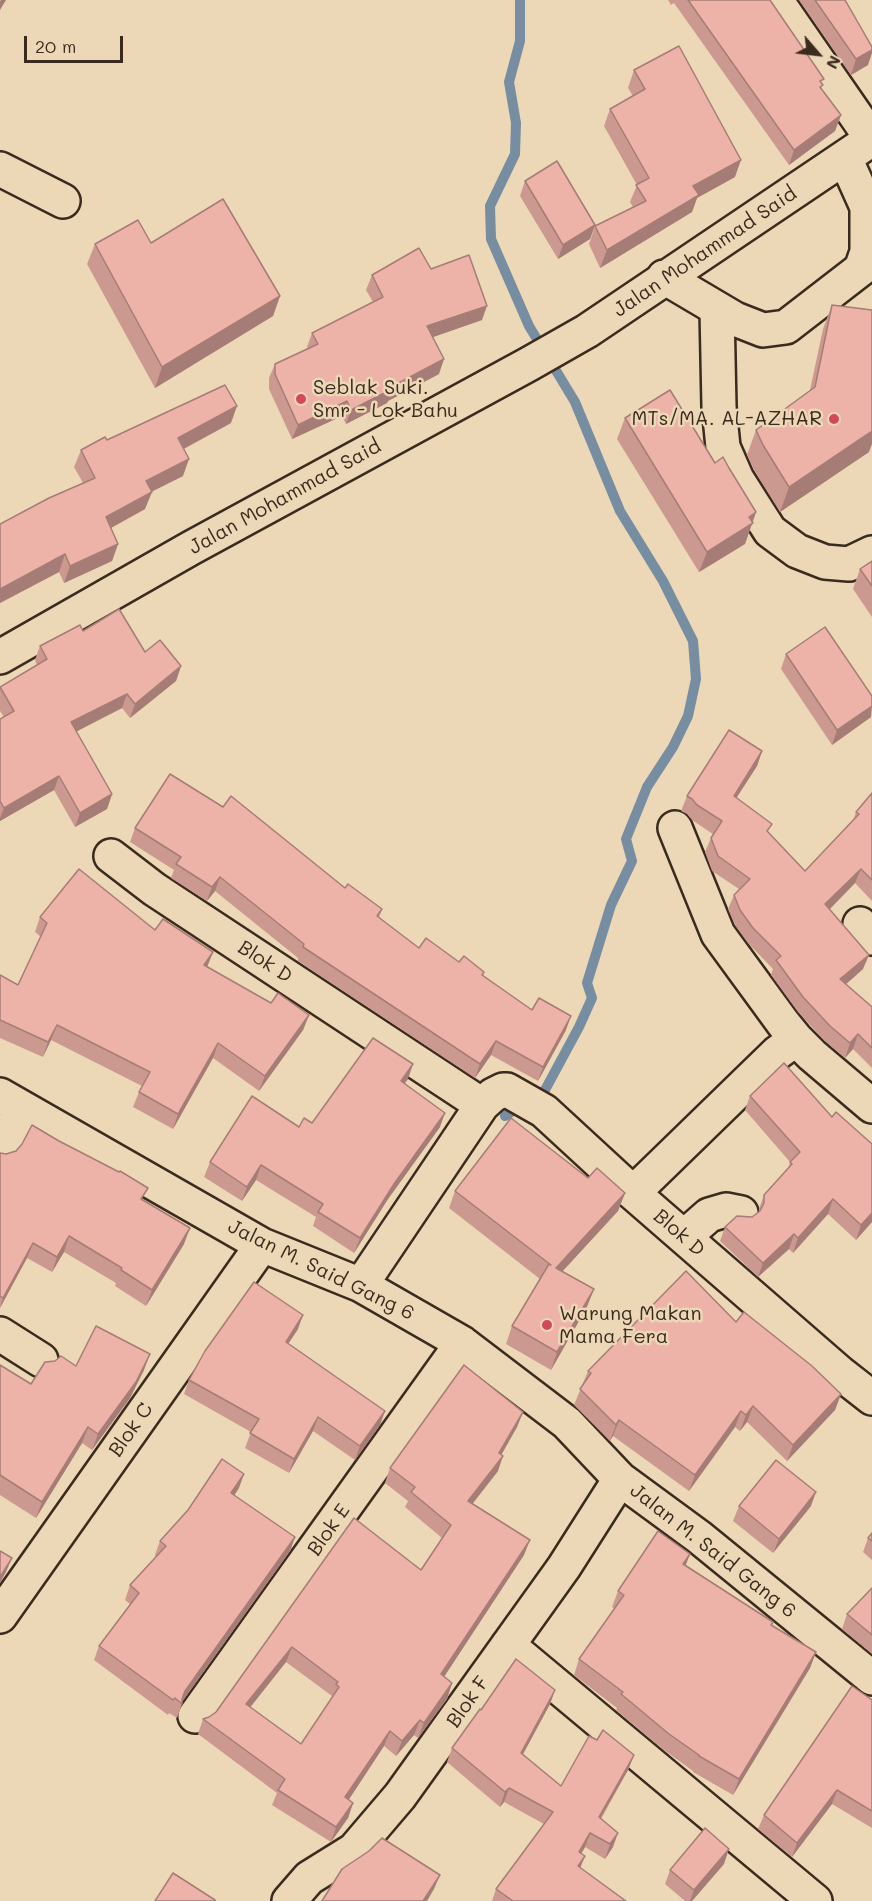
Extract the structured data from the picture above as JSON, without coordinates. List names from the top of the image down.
{
  "streets": {
    "street": [
      "Jalan Mohammad Said",
      "Blok D",
      "Jalan M. Said Gang 6",
      "Blok C",
      "Blok E",
      "Blok F"
    ]
  },
  "crossings": [
    ["Jalan M. Said Gang 6", "Blok C"],
    ["Jalan M. Said Gang 6", "Blok E"],
    ["Jalan M. Said Gang 6", "Blok F"]
  ],
  "places": ["Seblak Suki. Smr - Lok Bahu", "MTs/MA. AL-AZHAR", "Warung Makan Mama Fera"],
  "scale_bar": "20 m",
  "north": "bottom right"
}
